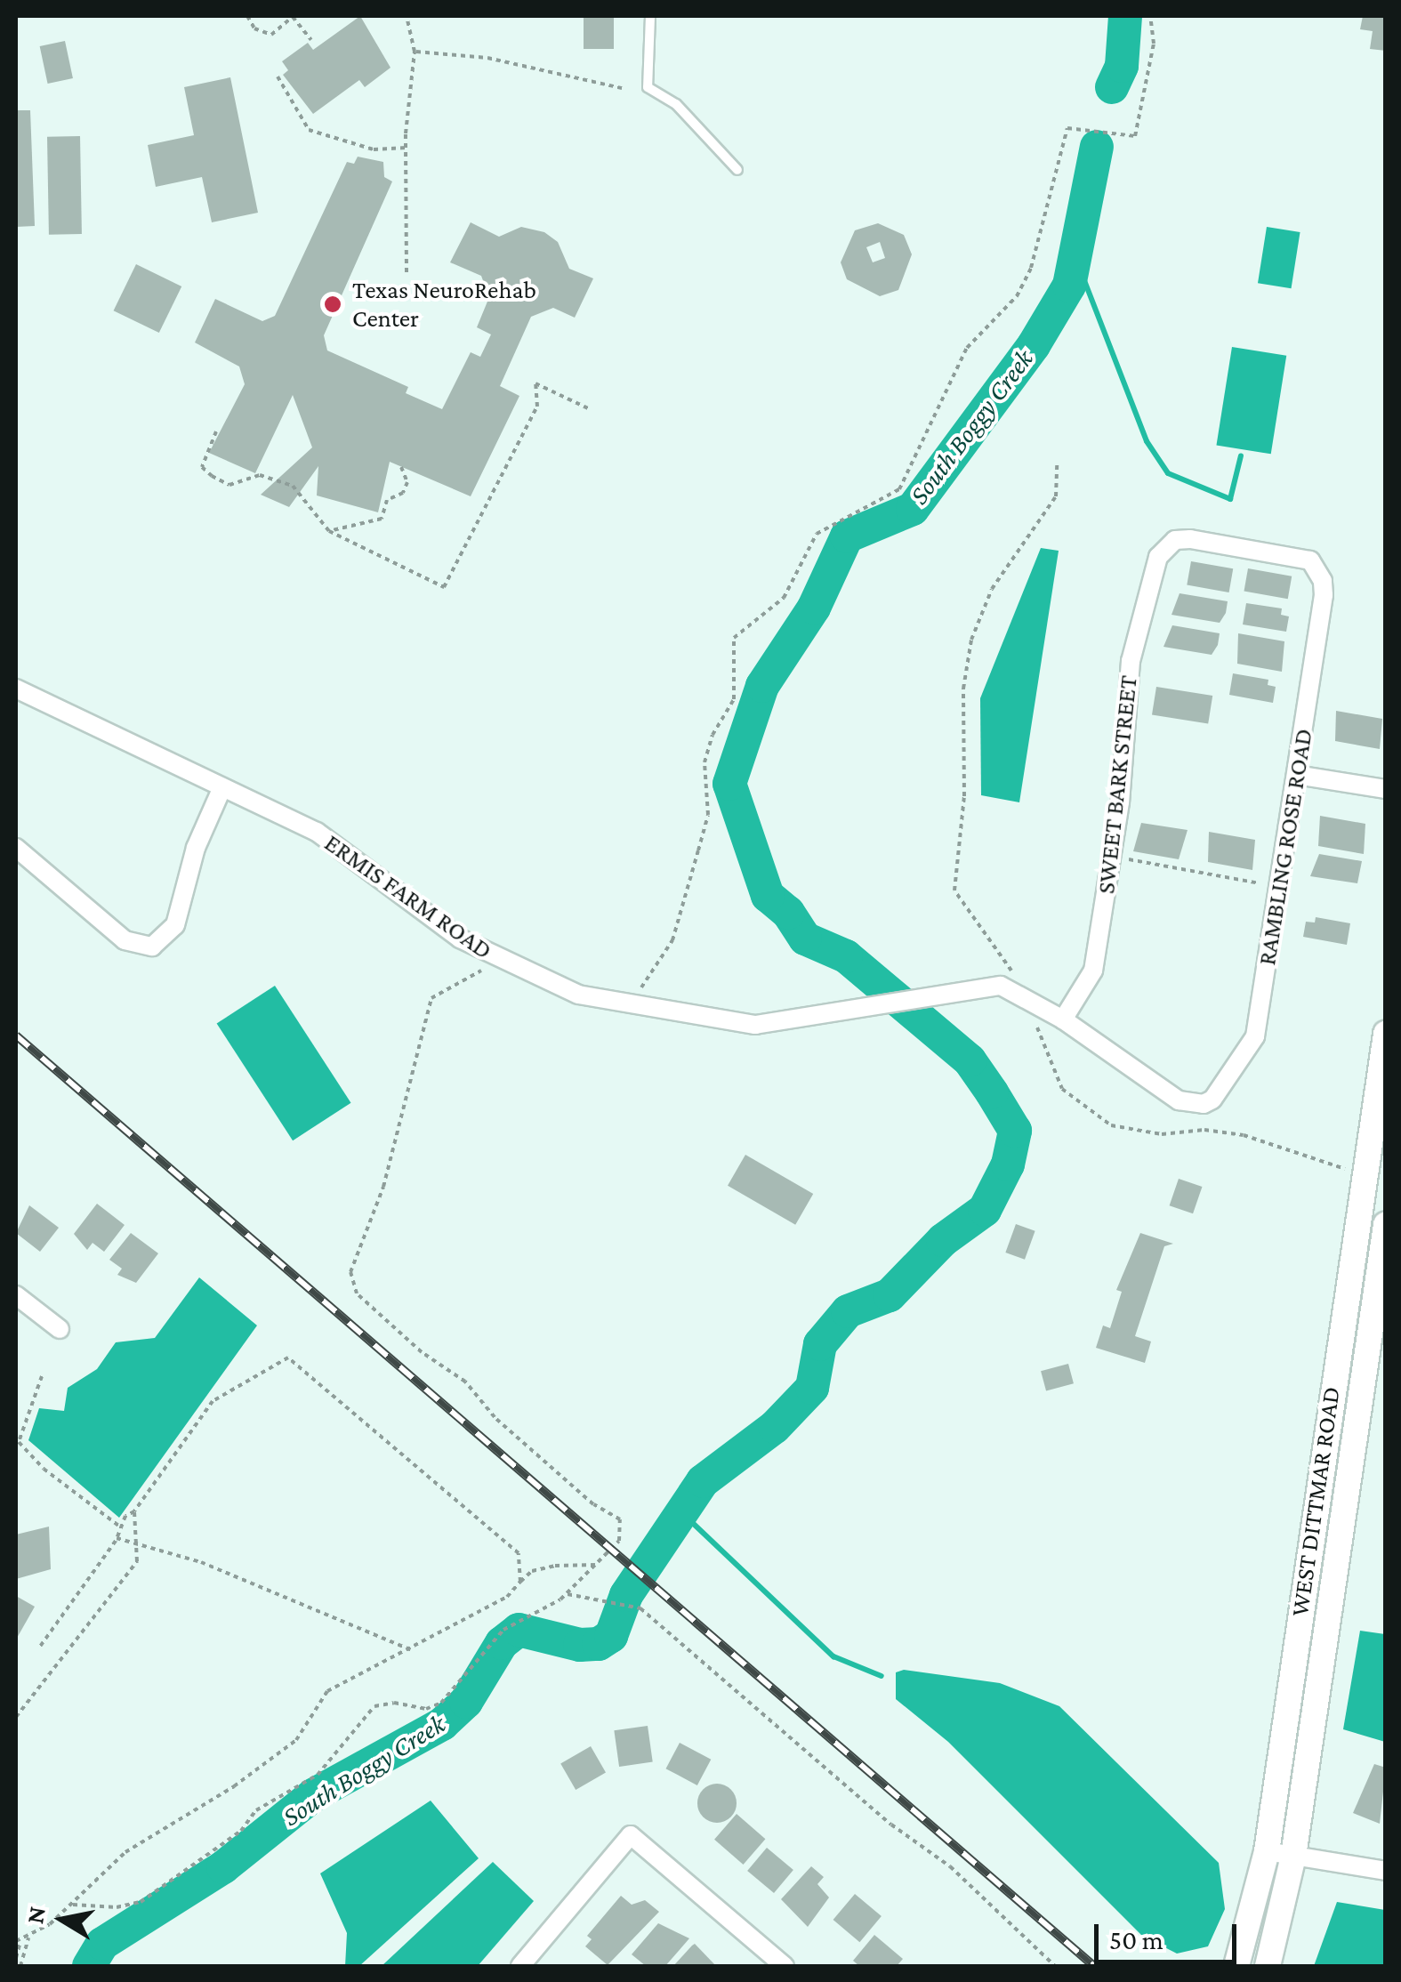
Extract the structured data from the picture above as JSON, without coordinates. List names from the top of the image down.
{
  "streets": {
    "street": [
      "SWEET BARK STREET",
      "RAMBLING ROSE ROAD",
      "ERMIS FARM ROAD",
      "WEST DITTMAR ROAD"
    ]
  },
  "crossings": [
    ["SWEET BARK STREET", "RAMBLING ROSE ROAD"],
    ["SWEET BARK STREET", "ERMIS FARM ROAD"],
    ["RAMBLING ROSE ROAD", "ERMIS FARM ROAD"]
  ],
  "water": ["South Boggy Creek"],
  "places": ["Texas NeuroRehab Center"],
  "scale_bar": "50 m",
  "north": "left"
}
